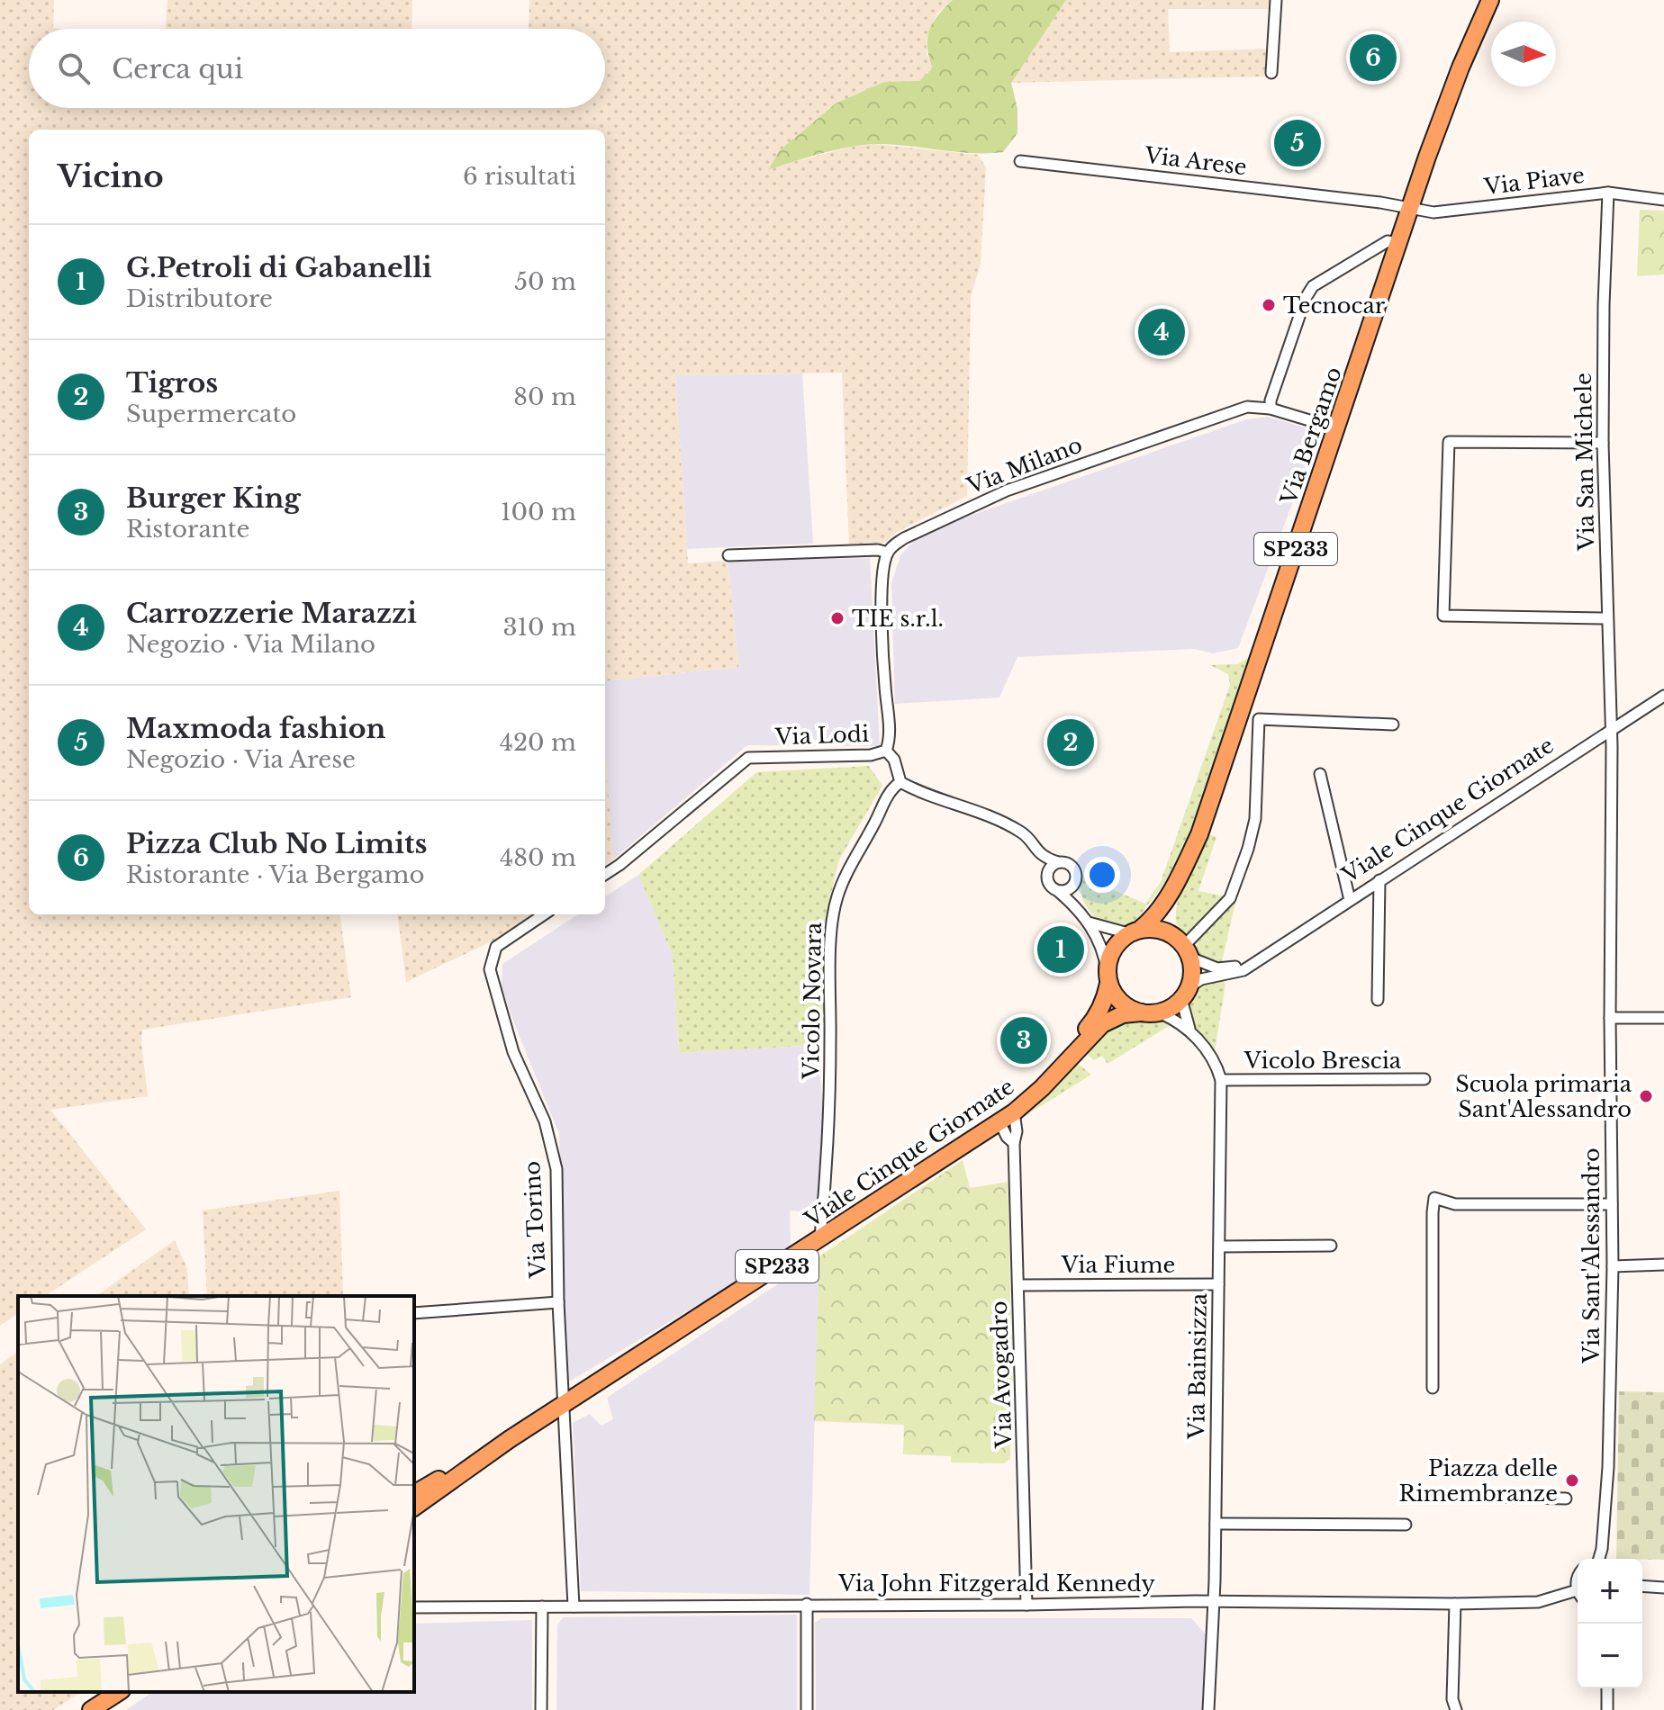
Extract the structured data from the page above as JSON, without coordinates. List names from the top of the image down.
{
  "streets": {
    "main road": ["Via Bergamo", "SP233", "Viale Cinque Giornate"],
    "street": [
      "Via Arese",
      "Via Piave",
      "Via San Michele",
      "Via Milano",
      "Via Lodi",
      "Vicolo Novara",
      "Vicolo Brescia",
      "Via Torino",
      "Via Sant'Alessandro",
      "Via Fiume",
      "Via Bainsizza",
      "Via Avogadro",
      "Via John Fitzgerald Kennedy"
    ]
  },
  "crossings": [
    ["Via Arese", "Via Piave"],
    ["Via Arese", "Via Bergamo"],
    ["Via Piave", "Via Bergamo"],
    ["Via Piave", "Via San Michele"],
    ["Via Bergamo", "Via Milano"],
    ["Via Bergamo", "SP233"],
    ["Via Bergamo", "Viale Cinque Giornate"],
    ["Via Bergamo", "Via Bainsizza"],
    ["Via San Michele", "Viale Cinque Giornate"],
    ["Via San Michele", "Via Sant'Alessandro"],
    ["Via Milano", "Via Lodi"],
    ["SP233", "Viale Cinque Giornate"],
    ["SP233", "Via Bainsizza"],
    ["Viale Cinque Giornate", "Vicolo Novara"],
    ["Viale Cinque Giornate", "Via Torino"],
    ["Viale Cinque Giornate", "Via Sant'Alessandro"],
    ["Viale Cinque Giornate", "Via Bainsizza"],
    ["Viale Cinque Giornate", "Via Avogadro"],
    ["Vicolo Brescia", "Via Bainsizza"],
    ["Via Torino", "Via John Fitzgerald Kennedy"],
    ["Via Fiume", "Via Bainsizza"],
    ["Via Fiume", "Via Avogadro"],
    ["Via Bainsizza", "Via John Fitzgerald Kennedy"],
    ["Via Avogadro", "Via John Fitzgerald Kennedy"]
  ],
  "places": [
    "Tecnocar",
    "TIE s.r.l.",
    "Scuola primaria Sant'Alessandro",
    "Piazza delle Rimembranze"
  ],
  "north": "right",
  "page": {
    "search": "Cerca qui",
    "pins": [
      "6",
      "5",
      "4",
      "2",
      "1",
      "3"
    ],
    "heading": ["Vicino", "6 risultati"],
    "list": [
      {
        "mark": "1",
        "name": "G.Petroli di Gabanelli",
        "note": "Distributore",
        "value": "50 m"
      },
      {
        "mark": "2",
        "name": "Tigros",
        "note": "Supermercato",
        "value": "80 m"
      },
      {
        "mark": "3",
        "name": "Burger King",
        "note": "Ristorante",
        "value": "100 m"
      },
      {
        "mark": "4",
        "name": "Carrozzerie Marazzi",
        "note": "Negozio · Via Milano",
        "value": "310 m"
      },
      {
        "mark": "5",
        "name": "Maxmoda fashion",
        "note": "Negozio · Via Arese",
        "value": "420 m"
      },
      {
        "mark": "6",
        "name": "Pizza Club No Limits",
        "note": "Ristorante · Via Bergamo",
        "value": "480 m"
      }
    ],
    "map_buttons": ["+", "−"]
  }
}
